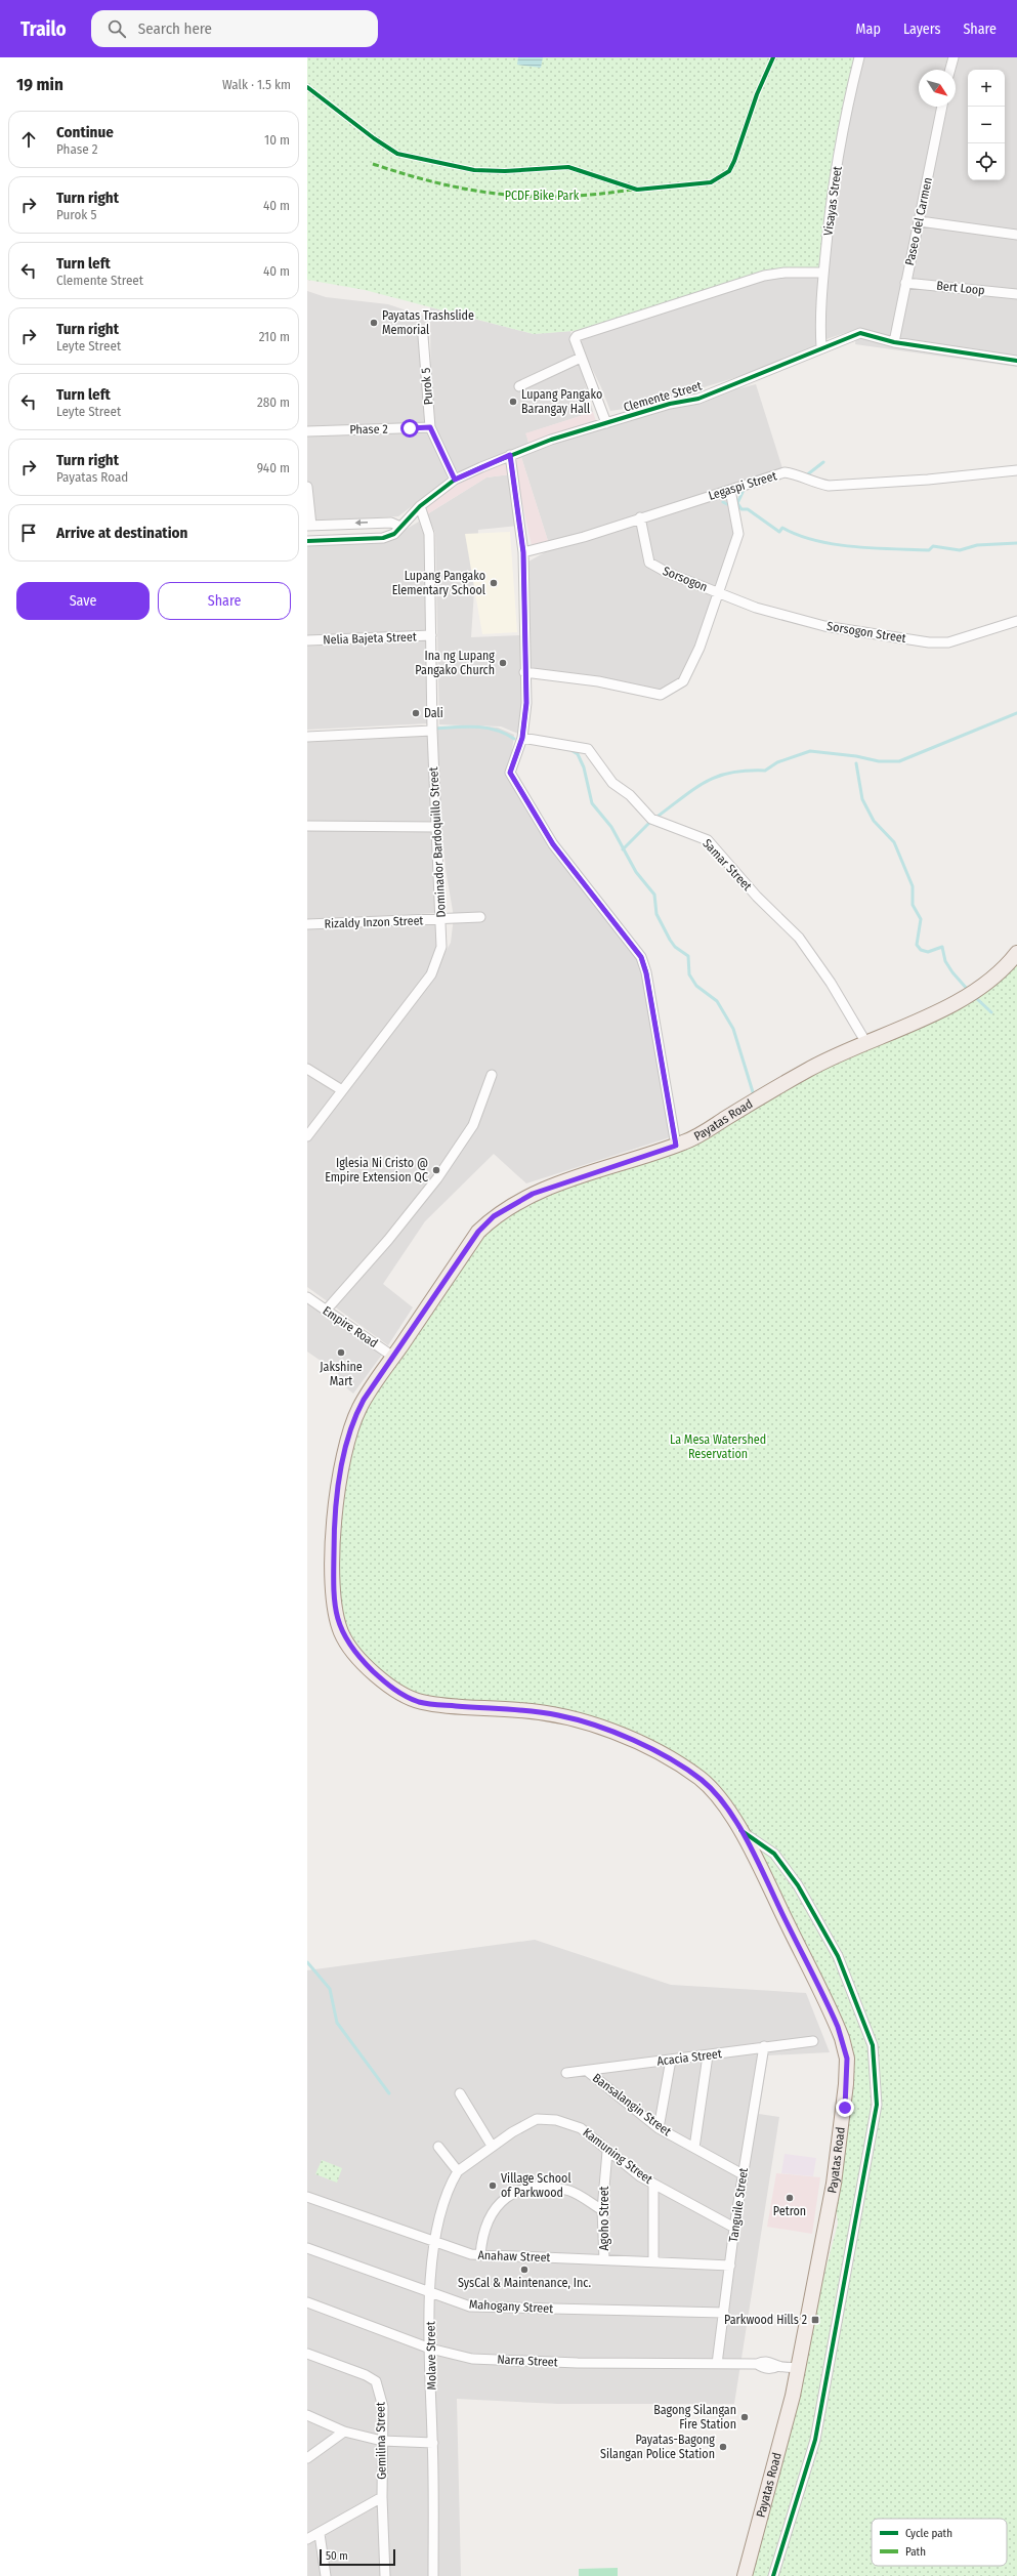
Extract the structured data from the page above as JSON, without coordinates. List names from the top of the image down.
{
  "streets": {
    "main road": ["Payatas Road"],
    "street": [
      "Visayas Street",
      "Paseo del Carmen",
      "Bert Loop",
      "Purok 5",
      "Clemente Street",
      "Phase 2",
      "Legaspi Street",
      "Sorsogon",
      "Sorsogon Street",
      "Nelia Bajeta Street",
      "Dominador Bardoquillo Street",
      "Samar Street",
      "Rizaldy Inzon Street",
      "Empire Road",
      "Acacia Street",
      "Bansalangin Street",
      "Kamuning Street",
      "Tanguile Street",
      "Agoho Street",
      "Anahaw Street",
      "Mahogany Street",
      "Molave Street",
      "Narra Street",
      "Gemilina Street"
    ]
  },
  "crossings": [
    ["Visayas Street", "Clemente Street"],
    ["Paseo del Carmen", "Bert Loop"],
    ["Paseo del Carmen", "Clemente Street"],
    ["Purok 5", "Clemente Street"],
    ["Purok 5", "Phase 2"],
    ["Clemente Street", "Dominador Bardoquillo Street"],
    ["Legaspi Street", "Sorsogon"],
    ["Sorsogon", "Sorsogon Street"],
    ["Nelia Bajeta Street", "Dominador Bardoquillo Street"],
    ["Dominador Bardoquillo Street", "Rizaldy Inzon Street"],
    ["Samar Street", "Payatas Road"],
    ["Payatas Road", "Empire Road"],
    ["Payatas Road", "Narra Street"],
    ["Acacia Street", "Bansalangin Street"],
    ["Acacia Street", "Tanguile Street"],
    ["Bansalangin Street", "Tanguile Street"],
    ["Kamuning Street", "Tanguile Street"],
    ["Kamuning Street", "Agoho Street"],
    ["Kamuning Street", "Molave Street"],
    ["Tanguile Street", "Anahaw Street"],
    ["Tanguile Street", "Mahogany Street"],
    ["Tanguile Street", "Narra Street"],
    ["Agoho Street", "Anahaw Street"],
    ["Anahaw Street", "Molave Street"],
    ["Mahogany Street", "Molave Street"],
    ["Molave Street", "Narra Street"]
  ],
  "parks": ["PCDF Bike Park", "La Mesa Watershed Reservation"],
  "places": {
    "other": [
      "Payatas Trashslide Memorial",
      "Lupang Pangako Barangay Hall",
      "Lupang Pangako Elementary School",
      "Ina ng Lupang Pangako Church",
      "Dali",
      "Iglesia Ni Cristo @ Empire Extension QC",
      "Jakshine Mart",
      "Village School of Parkwood",
      "Petron",
      "SysCal & Maintenance, Inc.",
      "Bagong Silangan Fire Station",
      "Payatas-Bagong Silangan Police Station"
    ],
    "transit": ["Parkwood Hills 2"]
  },
  "legend": ["Cycle path", "Path"],
  "scale_bar": "50 m",
  "north": "bottom right",
  "page": {
    "header": "Trailo",
    "search": "Search here",
    "nav": ["Map", "Layers", "Share"],
    "heading": ["19 min", "Walk · 1.5 km"],
    "map_buttons": ["+", "−"],
    "list": [
      ["Continue", "Phase 2", "10 m"],
      ["Turn right", "Purok 5", "40 m"],
      ["Turn left", "Clemente Street", "40 m"],
      ["Turn right", "Leyte Street", "210 m"],
      ["Turn left", "Leyte Street", "280 m"],
      ["Turn right", "Payatas Road", "940 m"],
      "Arrive at destination"
    ],
    "buttons": ["Save", "Share"],
    "scale": "50 m"
  }
}
